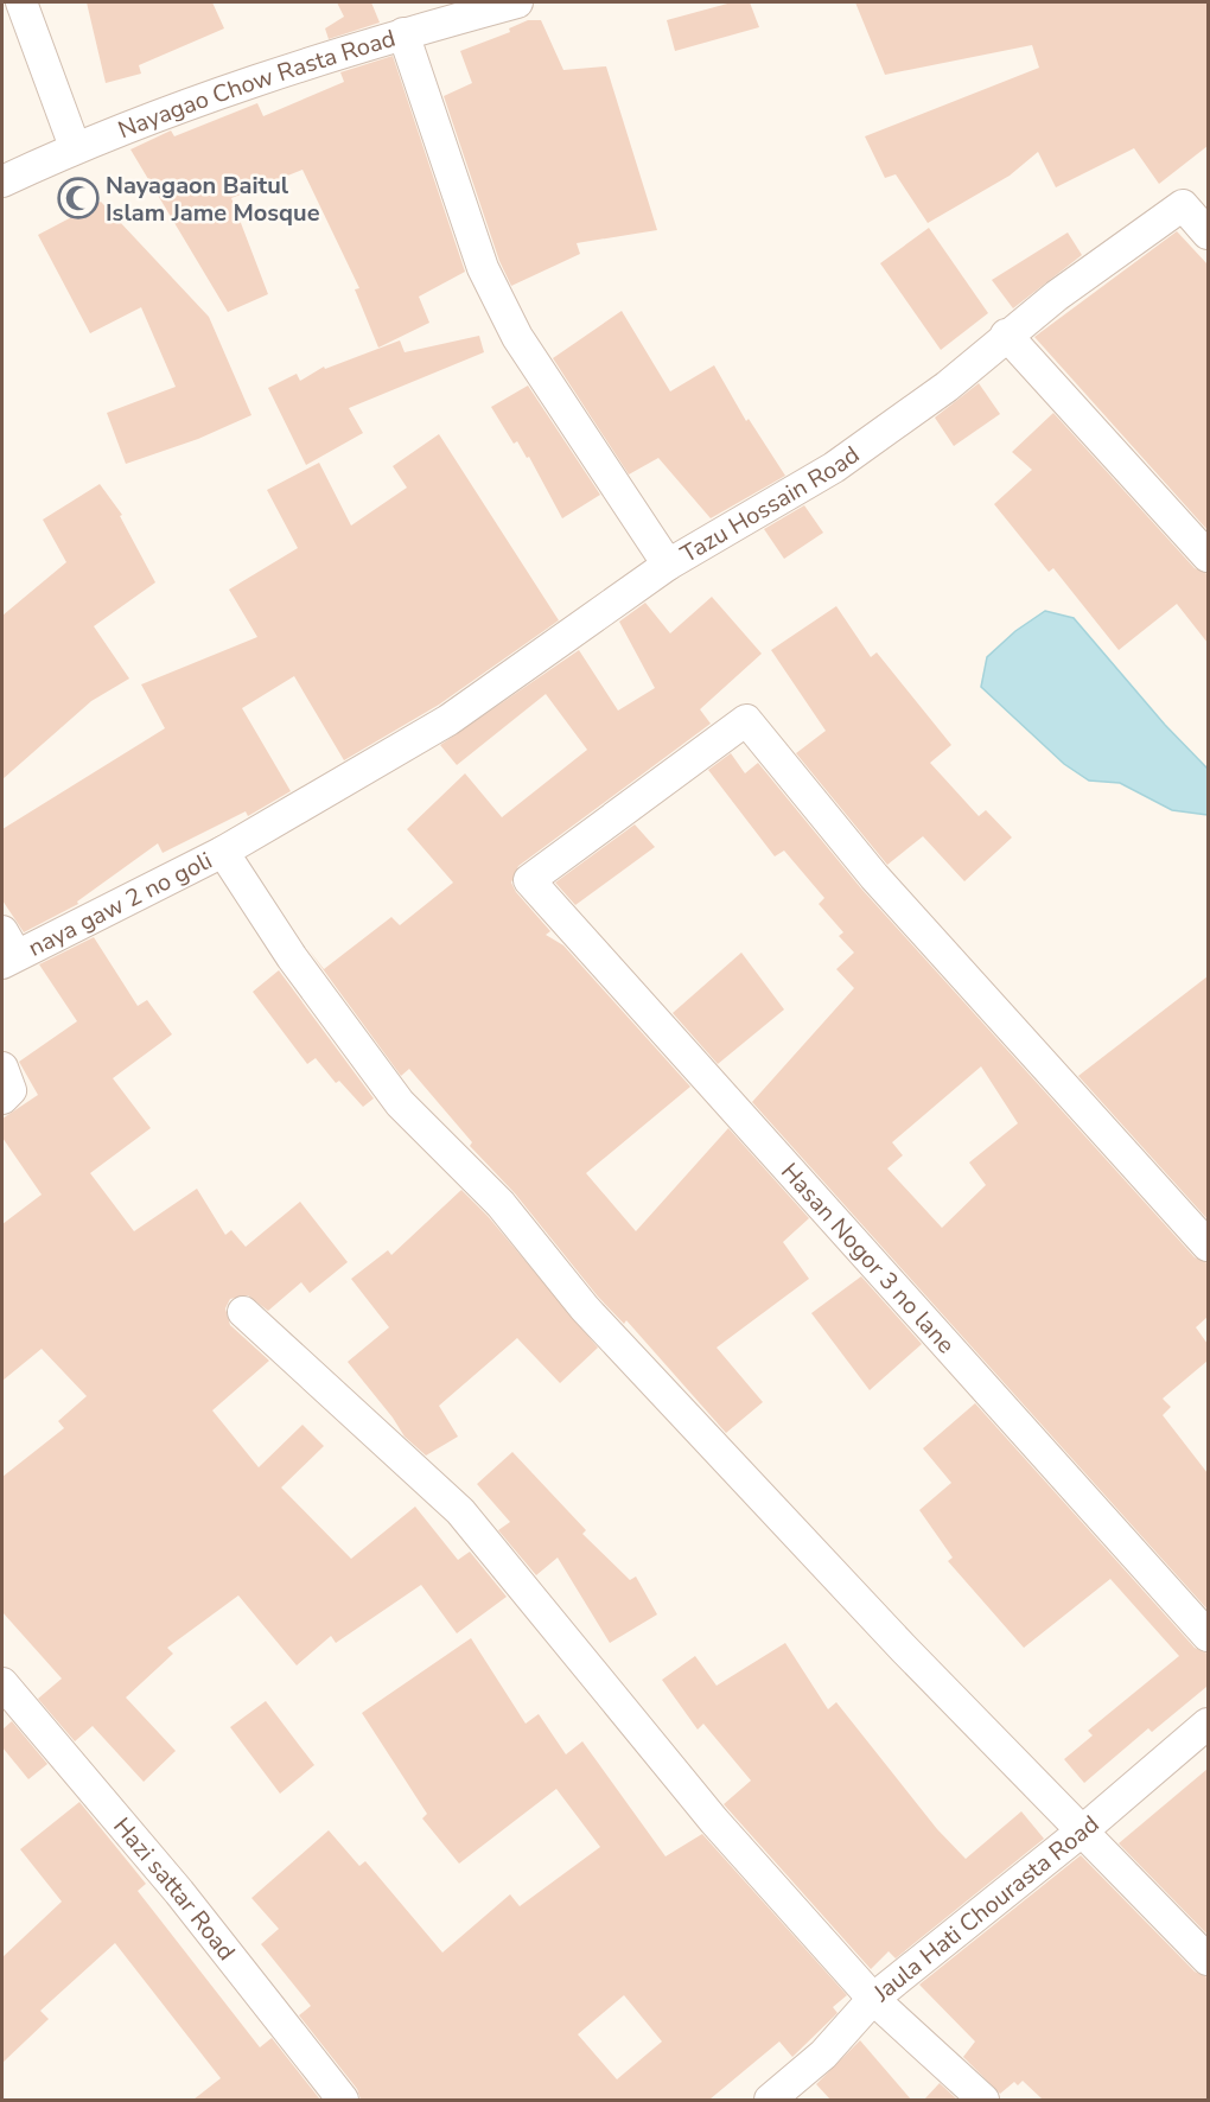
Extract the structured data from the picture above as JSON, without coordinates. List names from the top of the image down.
{
  "streets": {
    "street": [
      "Nayagao Chow Rasta Road",
      "Tazu Hossain Road",
      "naya gaw 2 no goli",
      "Hasan Nogor 3 no lane",
      "Hazi sattar Road",
      "Jaula Hati Chourasta Road"
    ]
  },
  "crossings": [
    ["Nayagao Chow Rasta Road", "Tazu Hossain Road"],
    ["Tazu Hossain Road", "naya gaw 2 no goli"]
  ],
  "places": {
    "mosque": ["Nayagaon Baitul Islam Jame Mosque"]
  }
}
